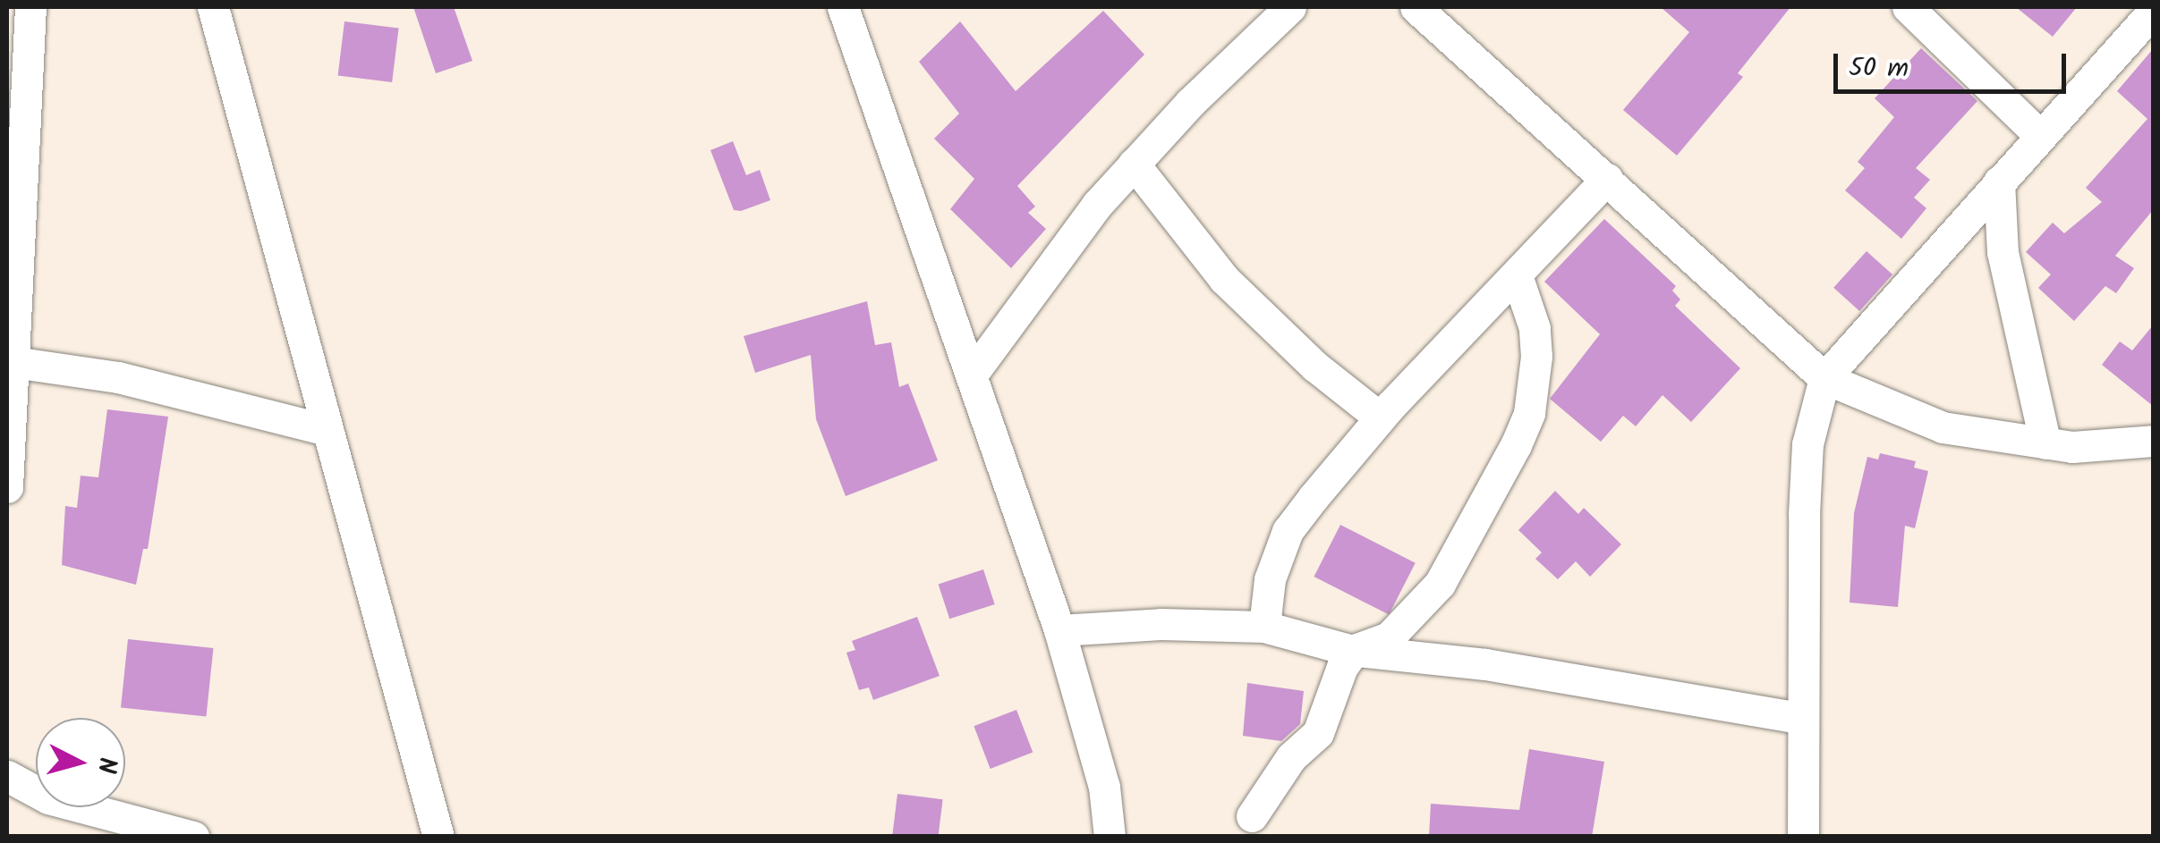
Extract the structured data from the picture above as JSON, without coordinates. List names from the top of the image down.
{
  "scale_bar": "50 m",
  "north": "right"
}
